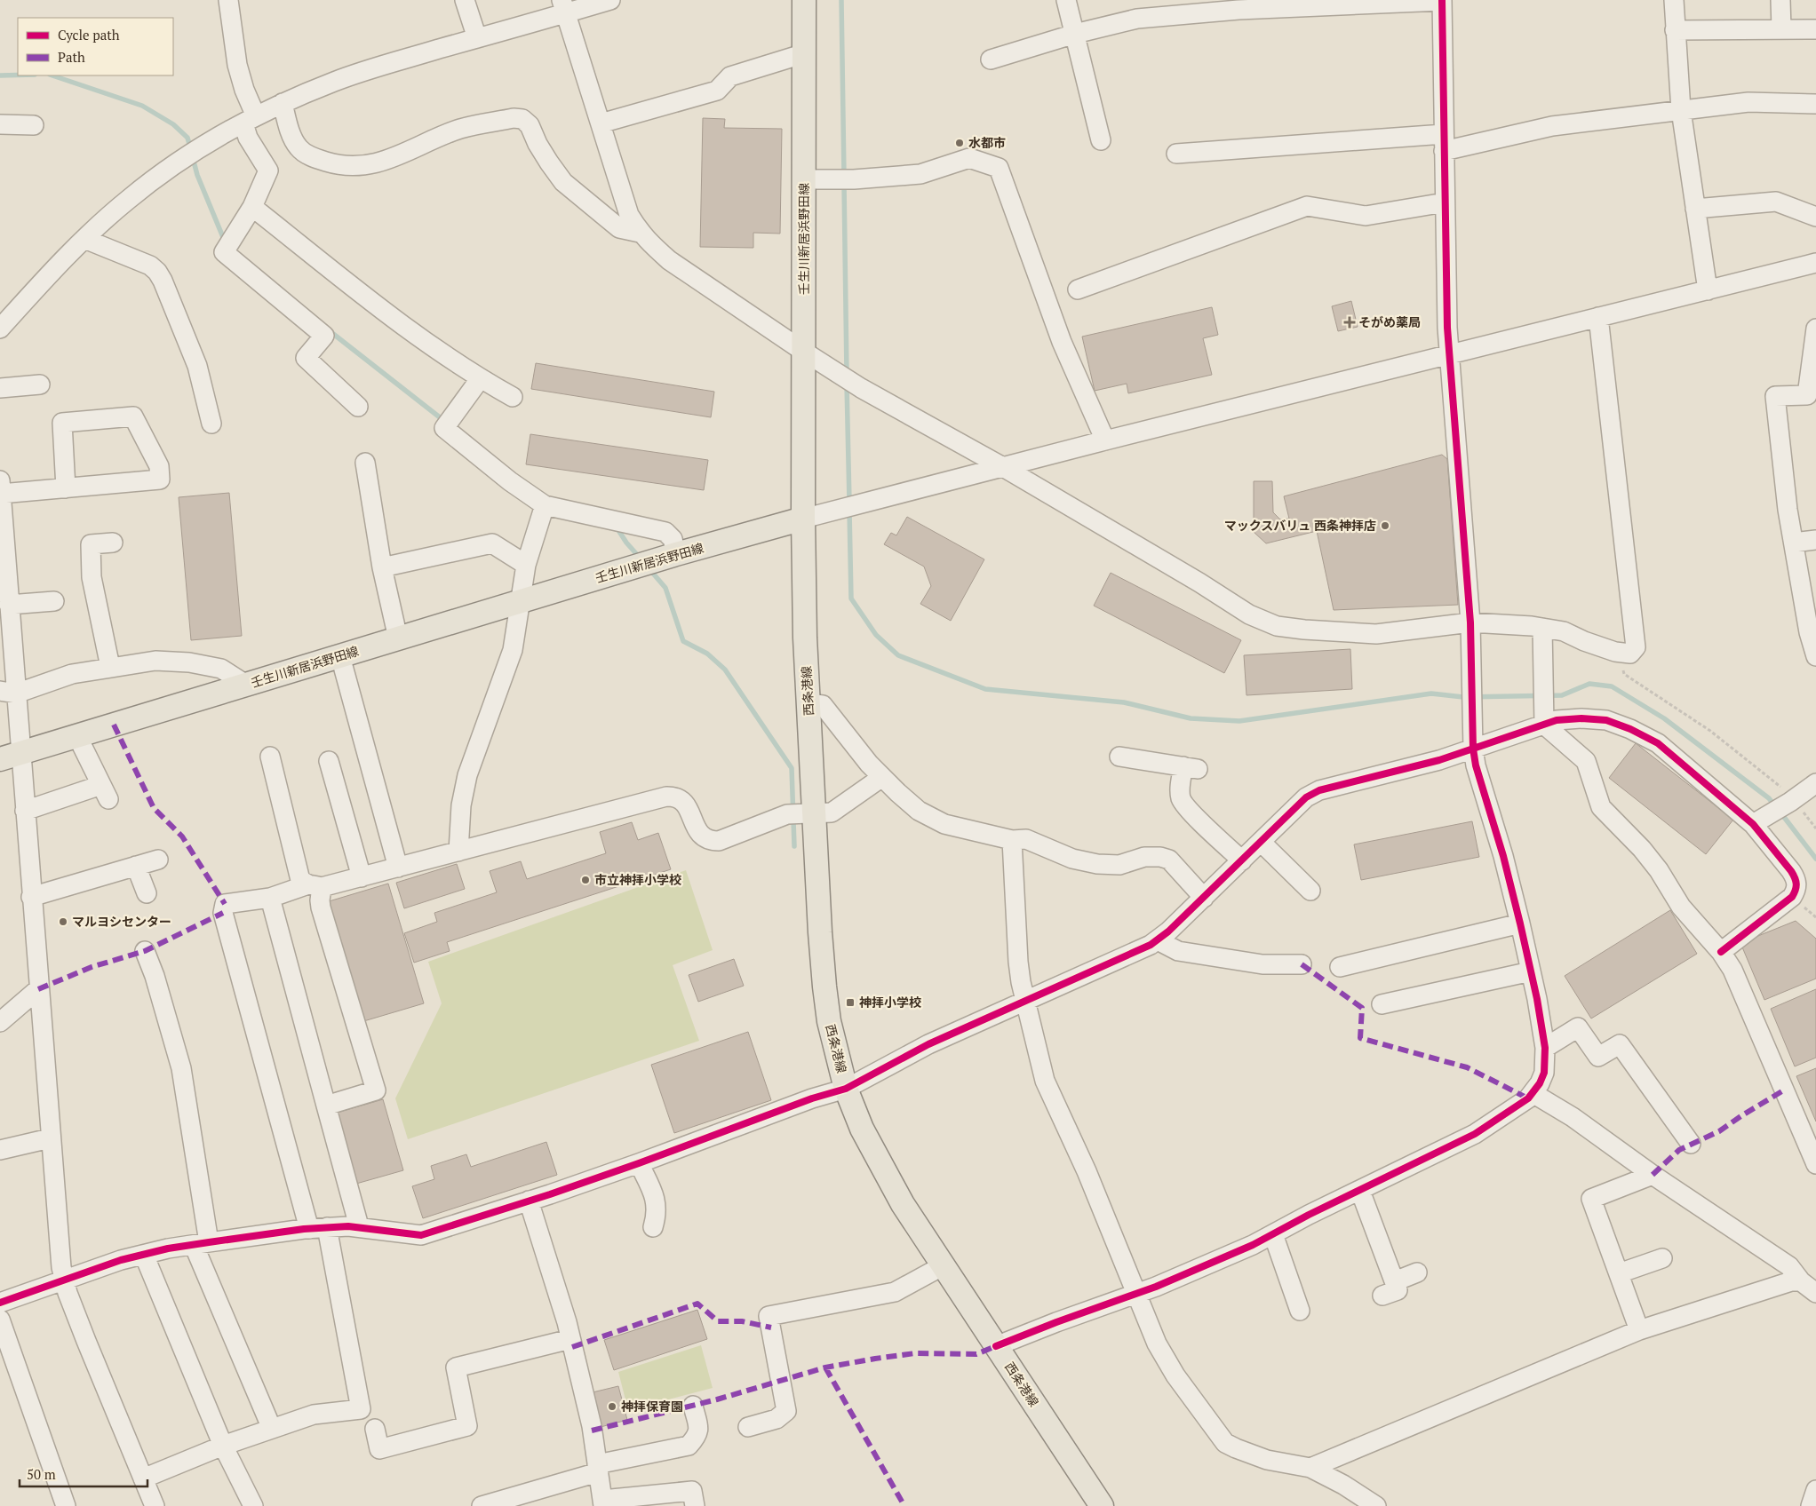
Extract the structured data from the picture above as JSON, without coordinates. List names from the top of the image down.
{
  "streets": {
    "main road": ["壬生川新居浜野田線", "西条港線"]
  },
  "crossings": [
    ["壬生川新居浜野田線", "西条港線"]
  ],
  "places": {
    "other": [
      "水都市",
      "マックスバリュ 西条神拝店",
      "市立神拝小学校",
      "マルヨシセンター",
      "神拝保育園"
    ],
    "health": ["そがめ薬局"],
    "transit": ["神拝小学校"]
  },
  "legend": ["Cycle path", "Path"],
  "scale_bar": "50 m"
}
